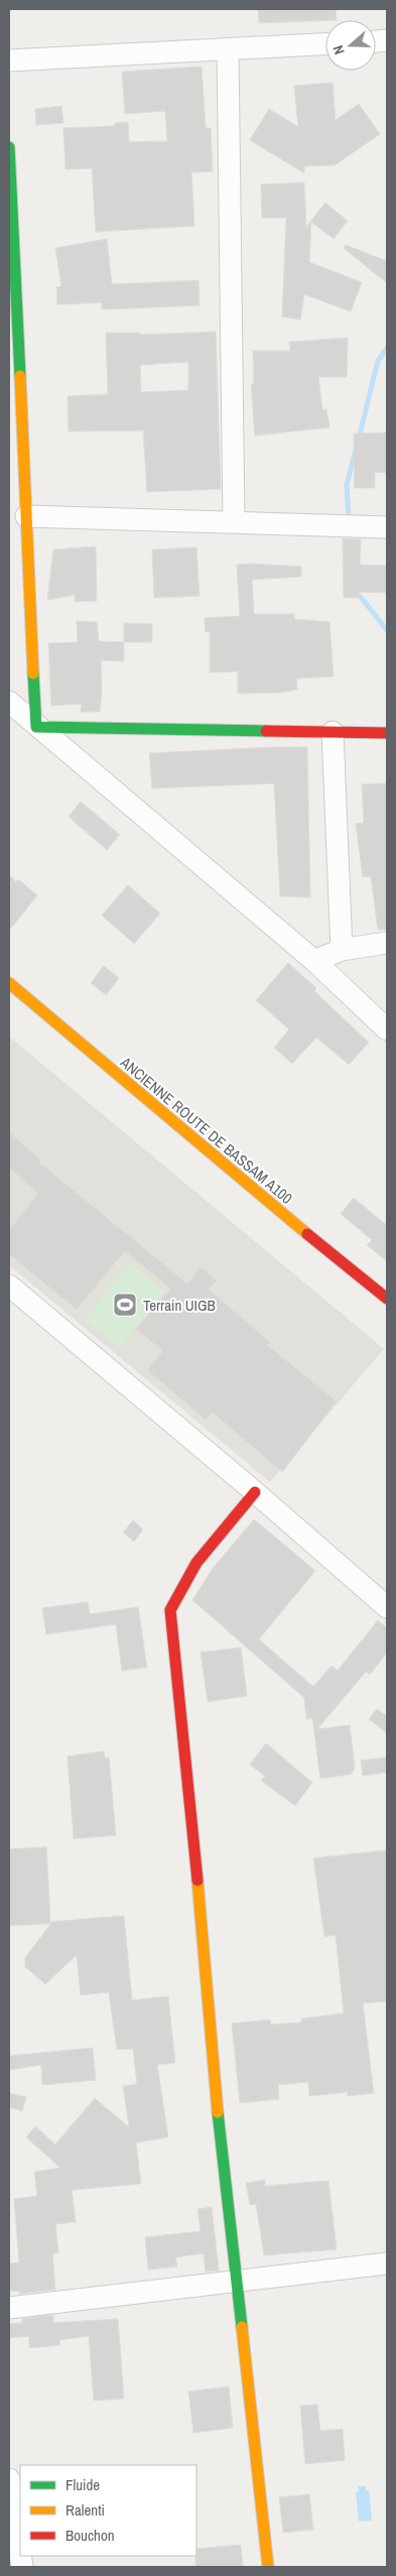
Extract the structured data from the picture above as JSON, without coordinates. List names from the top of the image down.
{
  "streets": {
    "street": ["ANCIENNE ROUTE DE BASSAM A100"]
  },
  "places": {
    "sports": ["Terrain UIGB"]
  },
  "legend": ["Fluide", "Ralenti", "Bouchon"],
  "north": "left"
}
